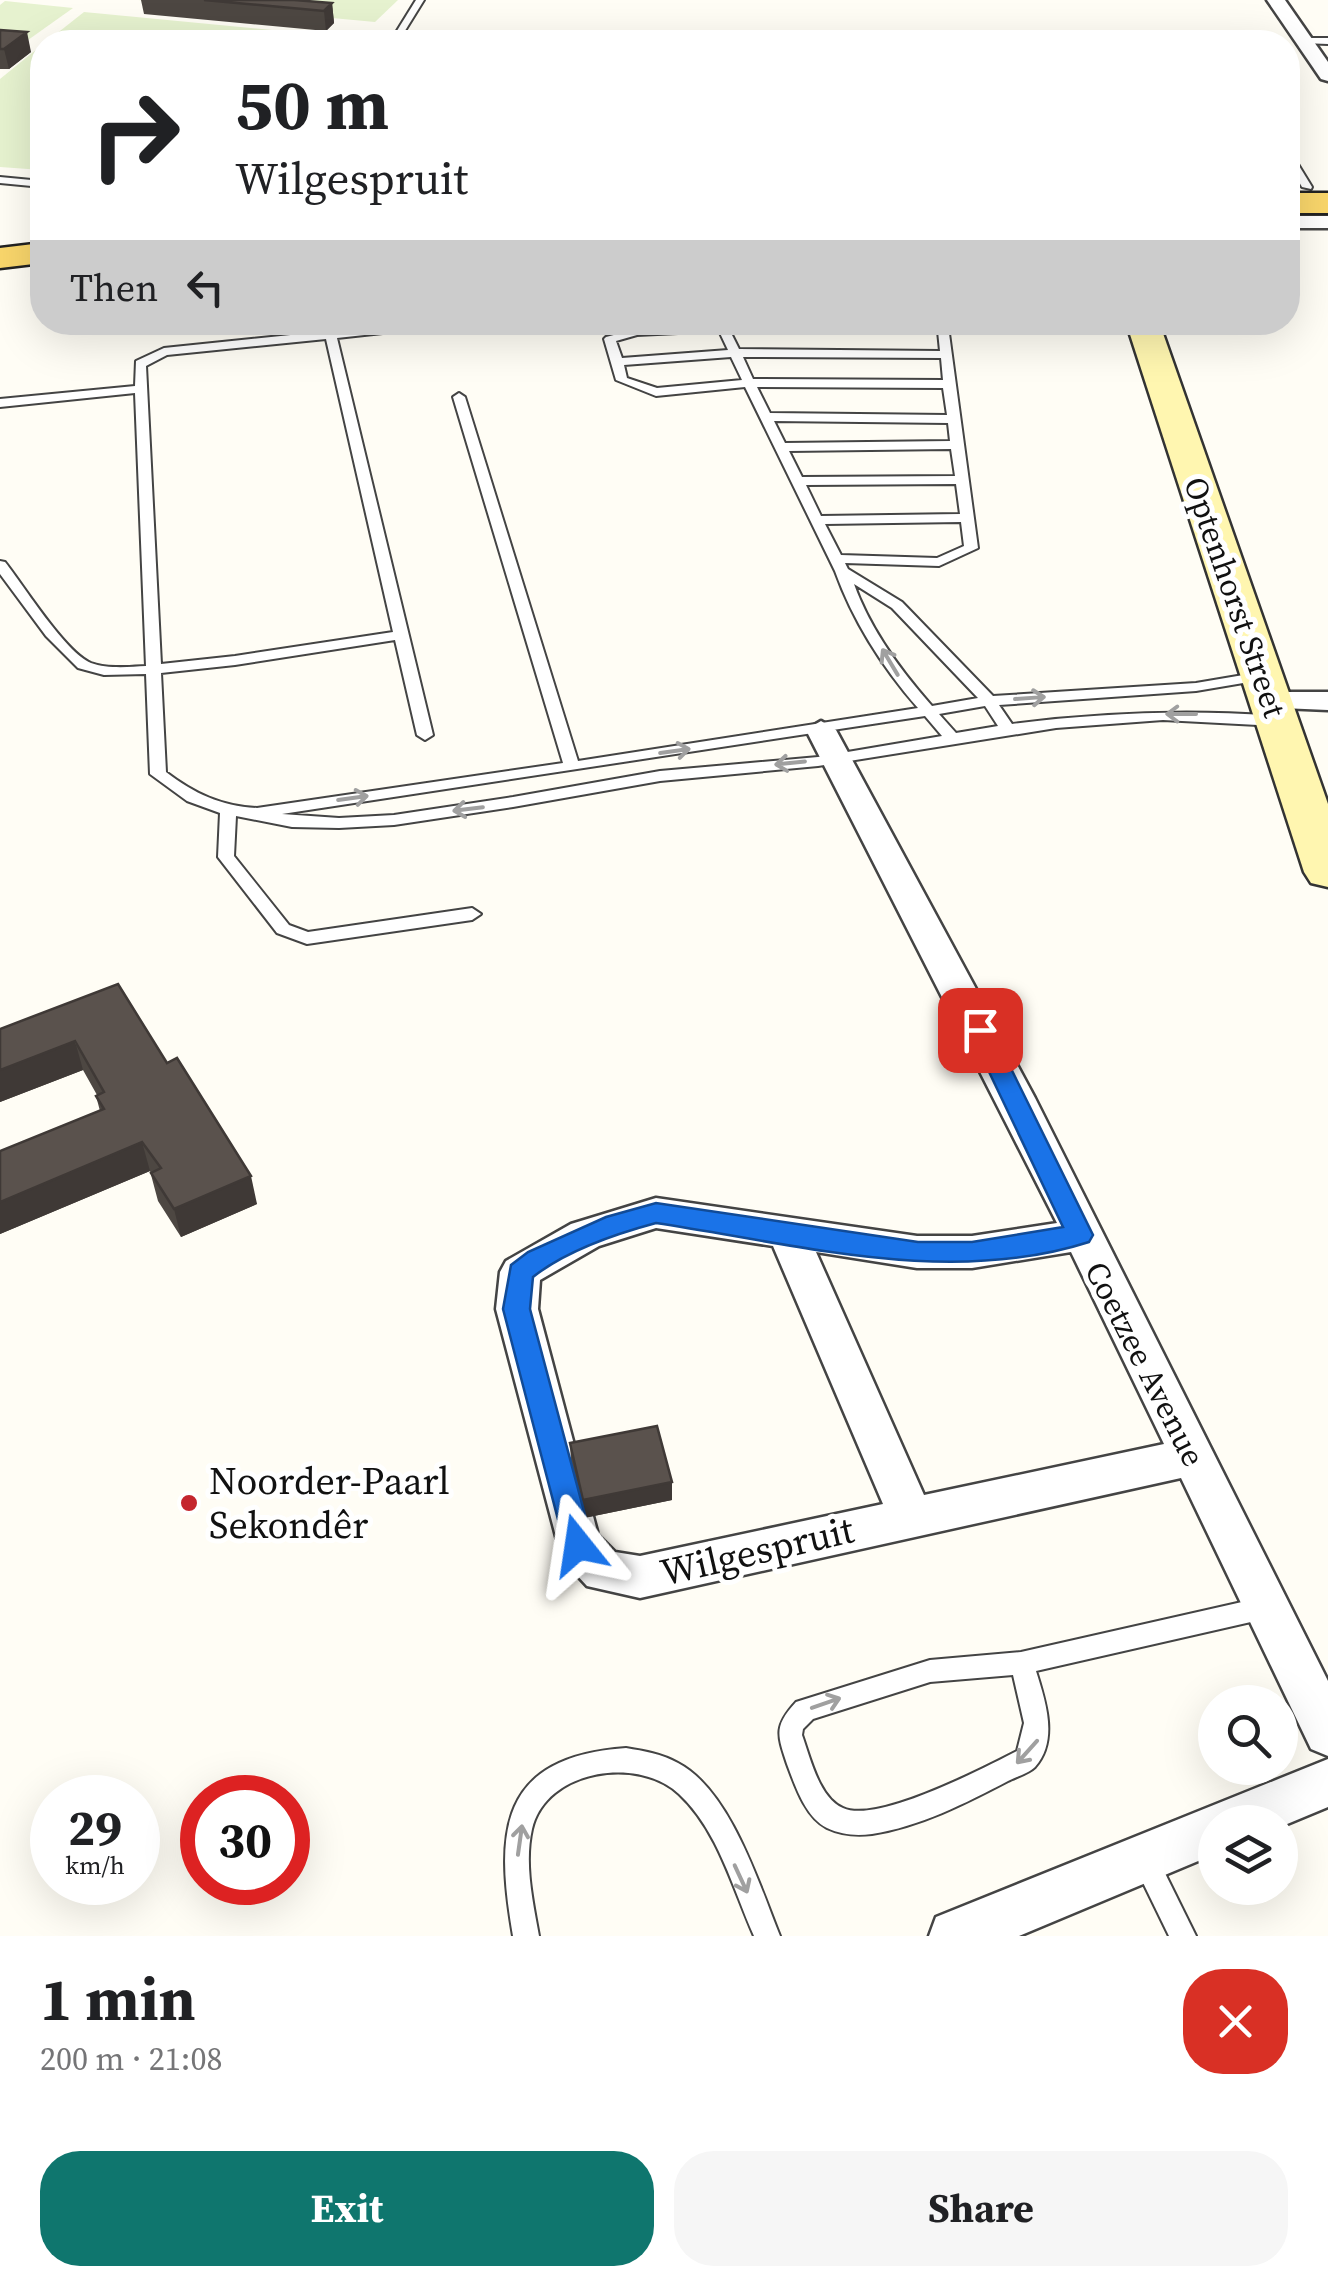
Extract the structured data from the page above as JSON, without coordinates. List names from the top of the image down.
{
  "streets": {
    "main road": ["Optenhorst Street"],
    "street": ["Coetzee Avenue", "Wilgespruit"]
  },
  "crossings": [
    ["Coetzee Avenue", "Wilgespruit"]
  ],
  "places": ["Noorder-Paarl Sekondêr"],
  "page": {
    "turn": ["50 m", "Wilgespruit"],
    "then": "Then",
    "speed": "29 km/h",
    "limit": "30",
    "heading": ["1 min", "200 m · 21:08"],
    "buttons": ["Exit", "Share"]
  }
}
